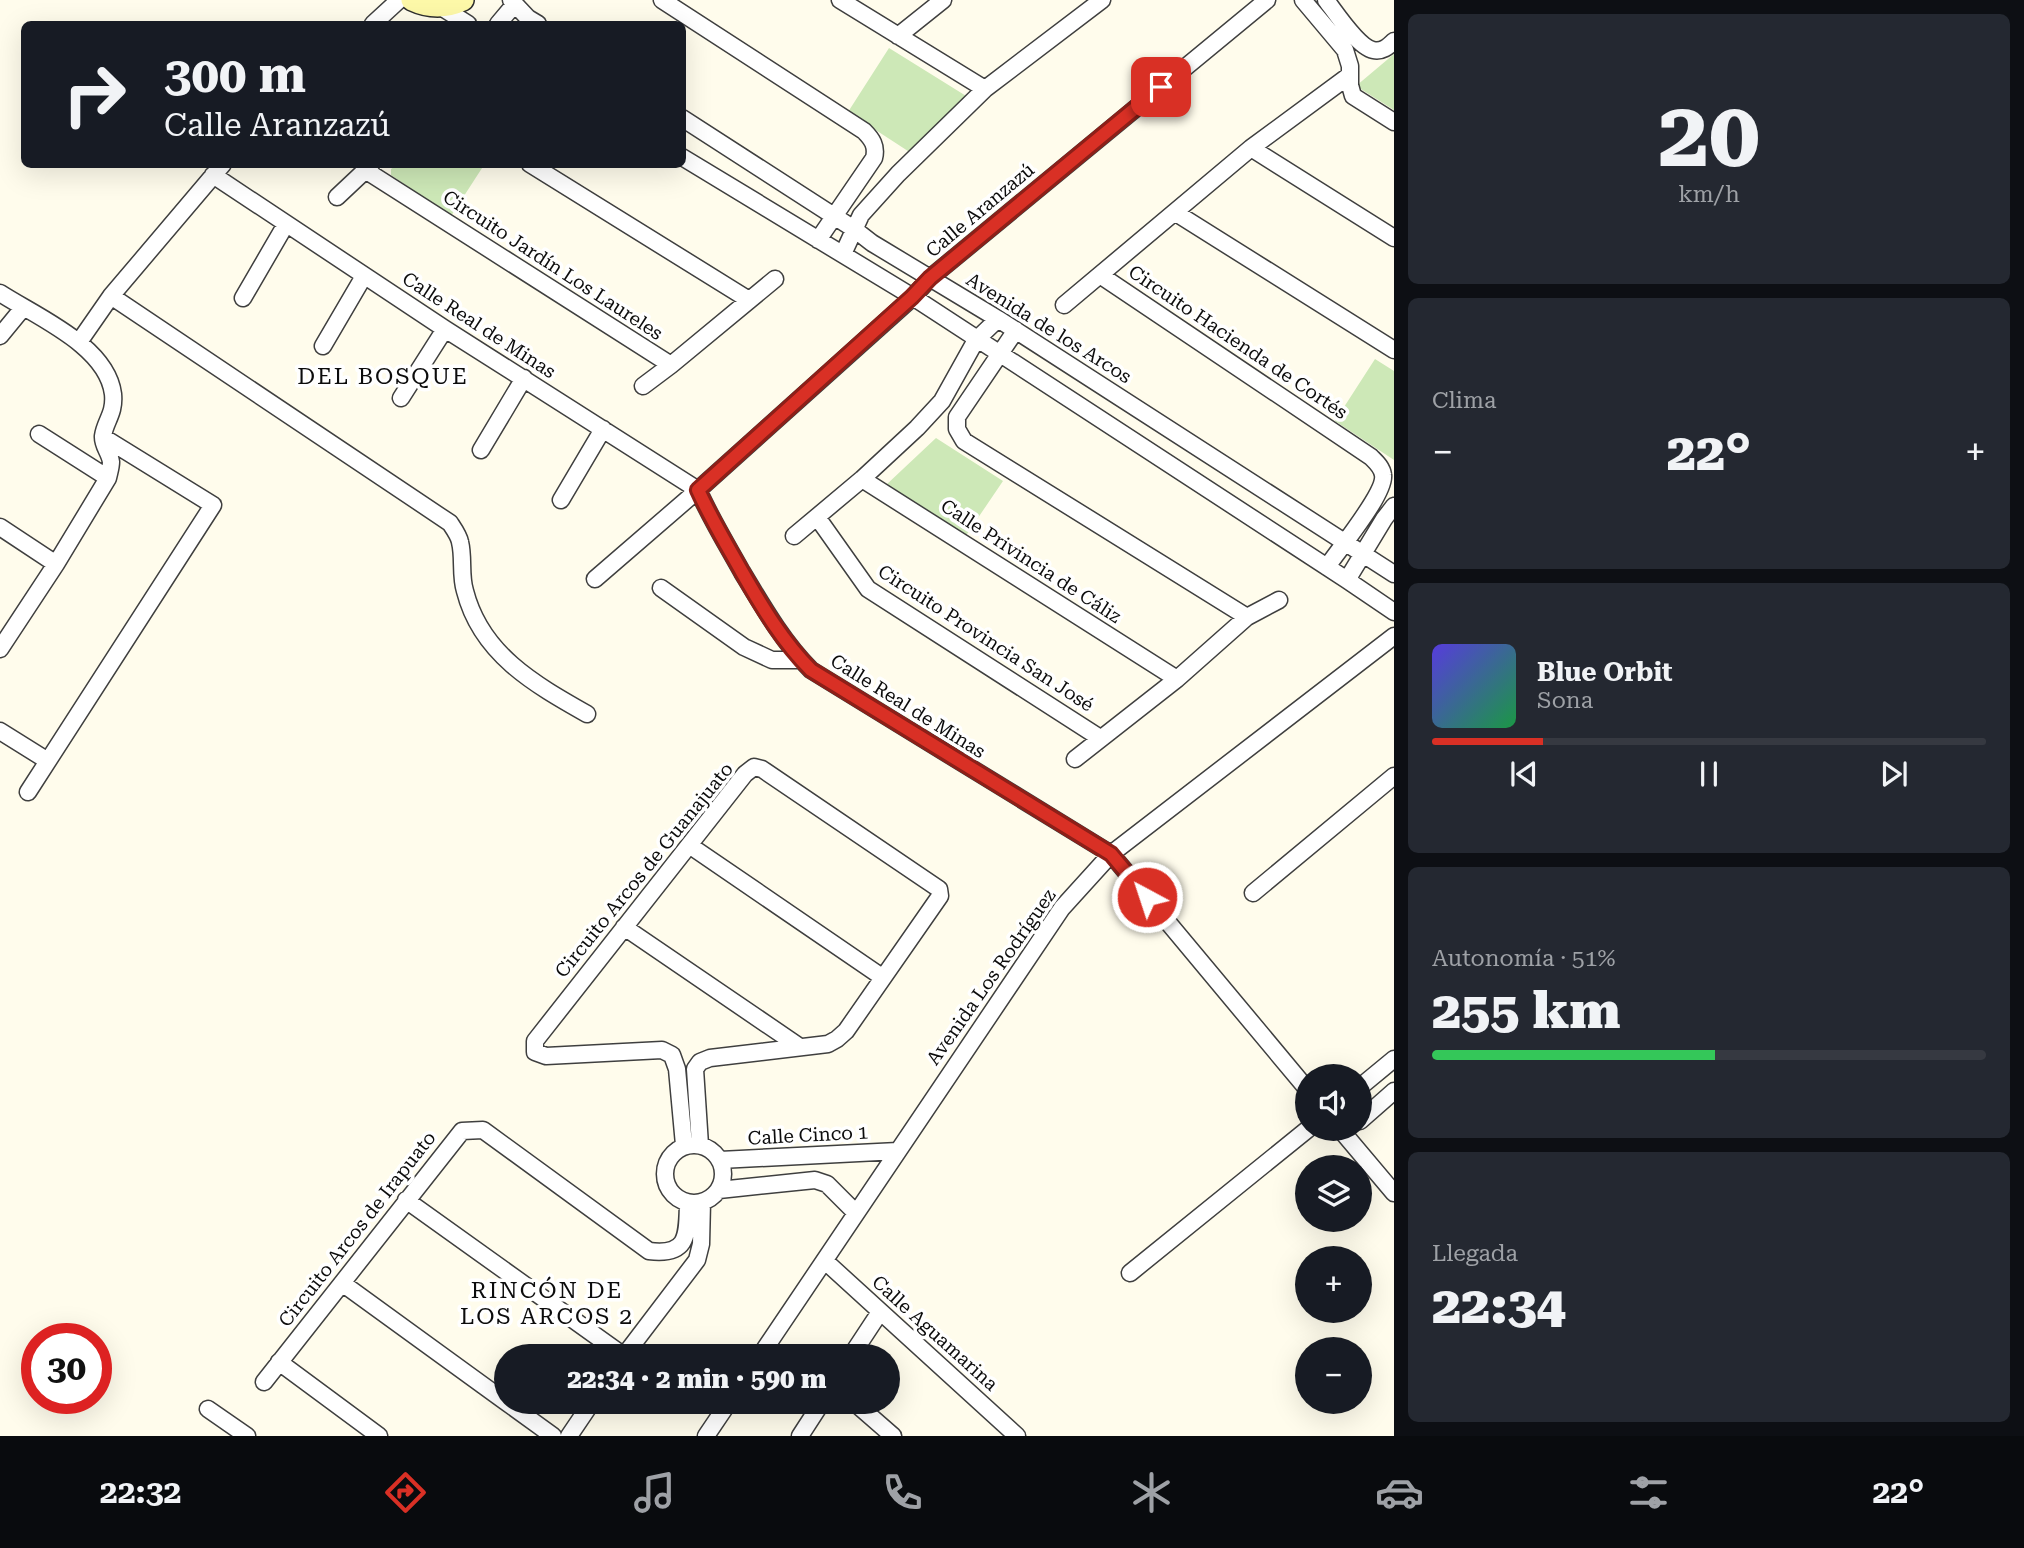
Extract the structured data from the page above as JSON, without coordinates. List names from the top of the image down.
{
  "streets": {
    "street": [
      "Calle Aranzazú",
      "Circuito Jardín Los Laureles",
      "Calle Real de Minas",
      "Avenida de los Arcos",
      "Circuito Hacienda de Cortés",
      "Calle Privincia de Cáliz",
      "Circuito Provincia San José",
      "Circuito Arcos de Guanajuato",
      "Avenida Los Rodríguez",
      "Calle Cinco 1",
      "Circuito Arcos de Irapuato",
      "Calle Aguamarina"
    ]
  },
  "crossings": [
    ["Calle Aranzazú", "Calle Real de Minas"],
    ["Calle Aranzazú", "Avenida de los Arcos"],
    ["Calle Real de Minas", "Avenida Los Rodríguez"],
    ["Avenida de los Arcos", "Circuito Hacienda de Cortés"],
    ["Calle Privincia de Cáliz", "Circuito Provincia San José"],
    ["Circuito Arcos de Guanajuato", "Calle Cinco 1"],
    ["Circuito Arcos de Guanajuato", "Circuito Arcos de Irapuato"],
    ["Avenida Los Rodríguez", "Calle Cinco 1"],
    ["Avenida Los Rodríguez", "Calle Aguamarina"],
    ["Calle Cinco 1", "Circuito Arcos de Irapuato"]
  ],
  "districts": ["DEL BOSQUE", "RINCÓN DE LOS ARCOS 2"],
  "page": {
    "tile": [
      ["20", "km/h"],
      "Clima",
      ["Autonomía · 51%", "255 km"],
      ["Llegada", "22:34"]
    ],
    "turn": ["300 m", "Calle Aranzazú"],
    "heat": ["−", "22°", "+"],
    "song": ["Blue Orbit", "Sona"],
    "map_buttons": ["+", "−"],
    "limit": "30",
    "trip": "22:34 · 2 min · 590 m",
    "tabs": ["22:32", "22°"]
  }
}
